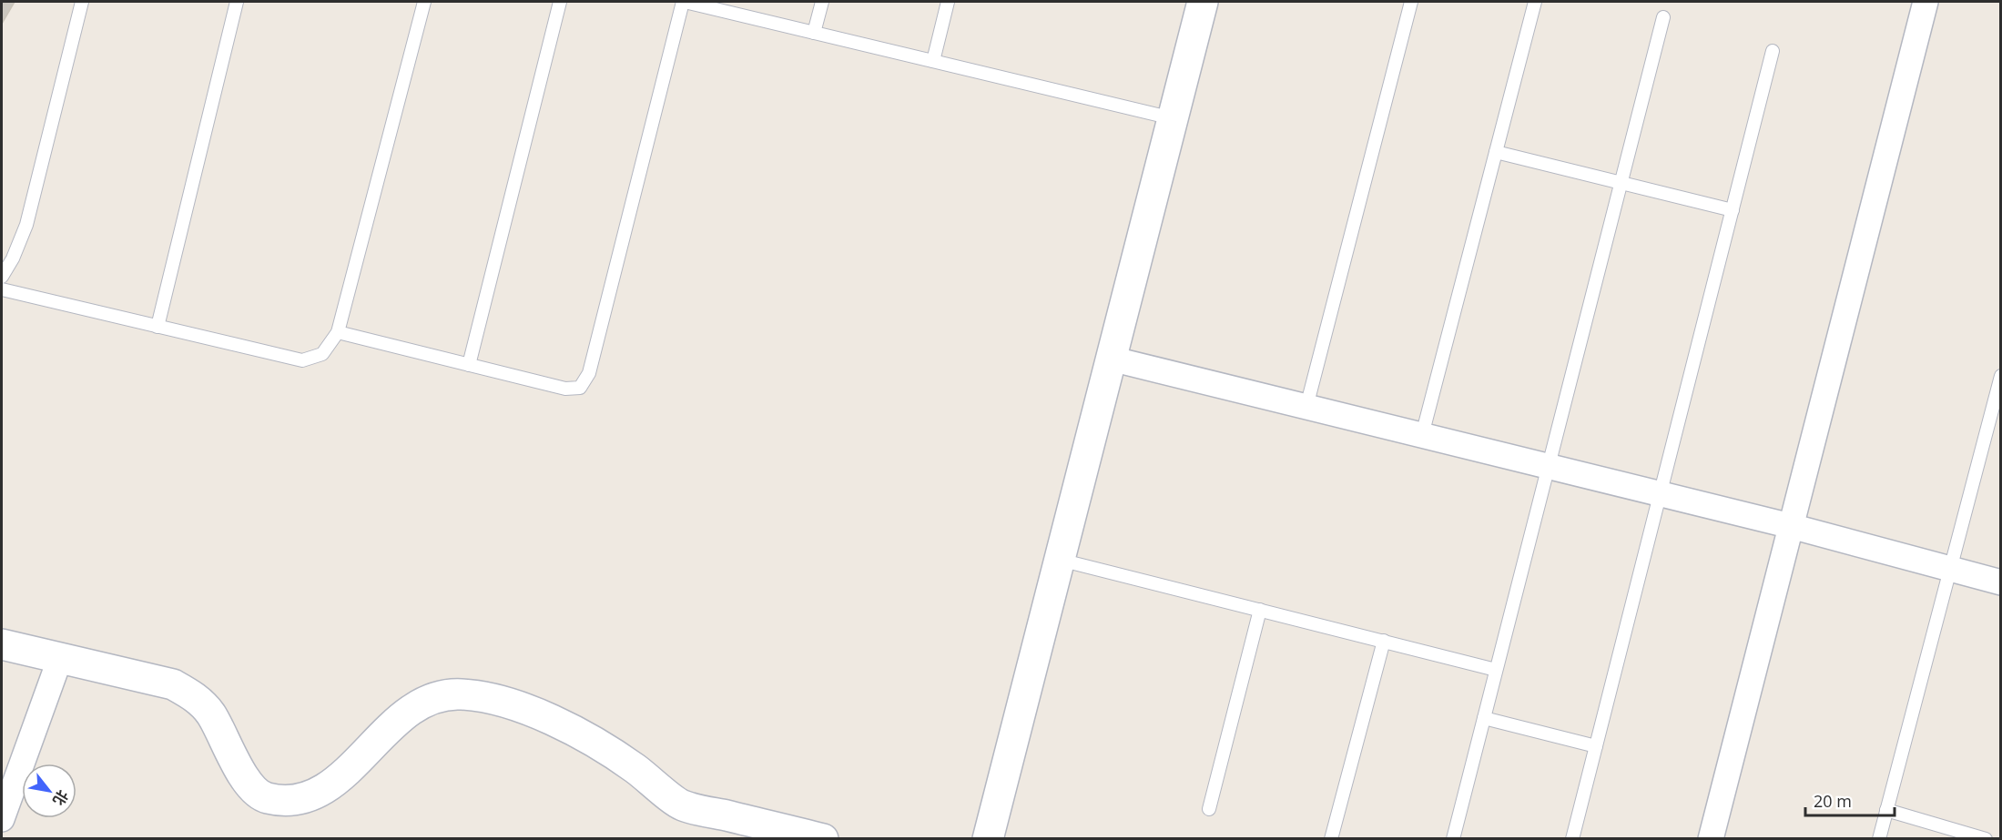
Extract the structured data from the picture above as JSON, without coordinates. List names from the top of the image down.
{
  "scale_bar": "20 m",
  "north": "bottom right"
}
